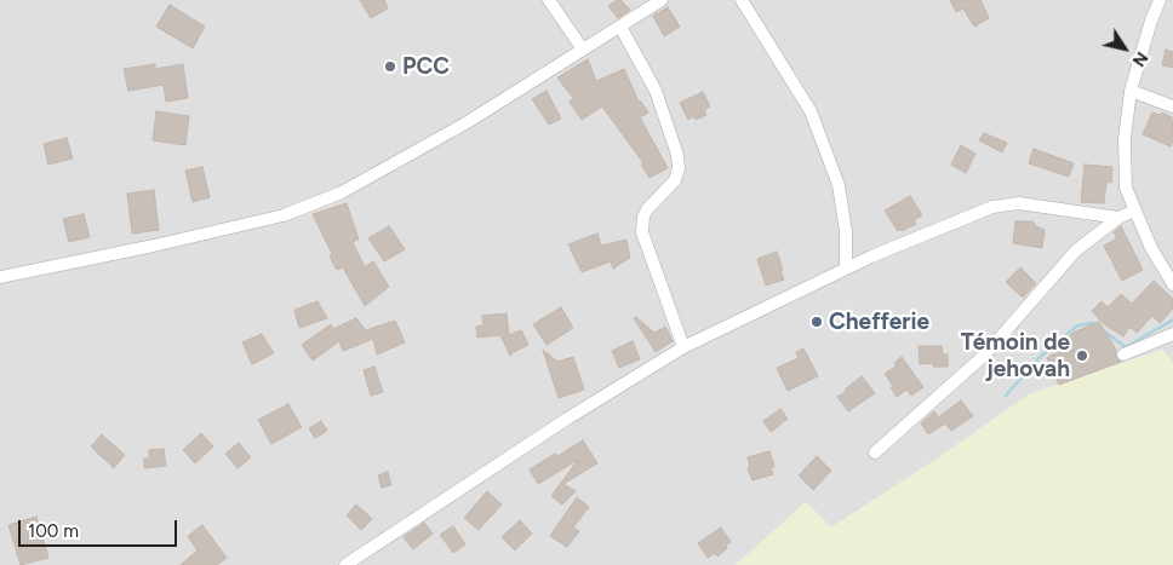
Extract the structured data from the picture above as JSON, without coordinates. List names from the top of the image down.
{
  "places": ["PCC", "Chefferie", "Témoin de jehovah"],
  "scale_bar": "100 m",
  "north": "bottom right"
}
